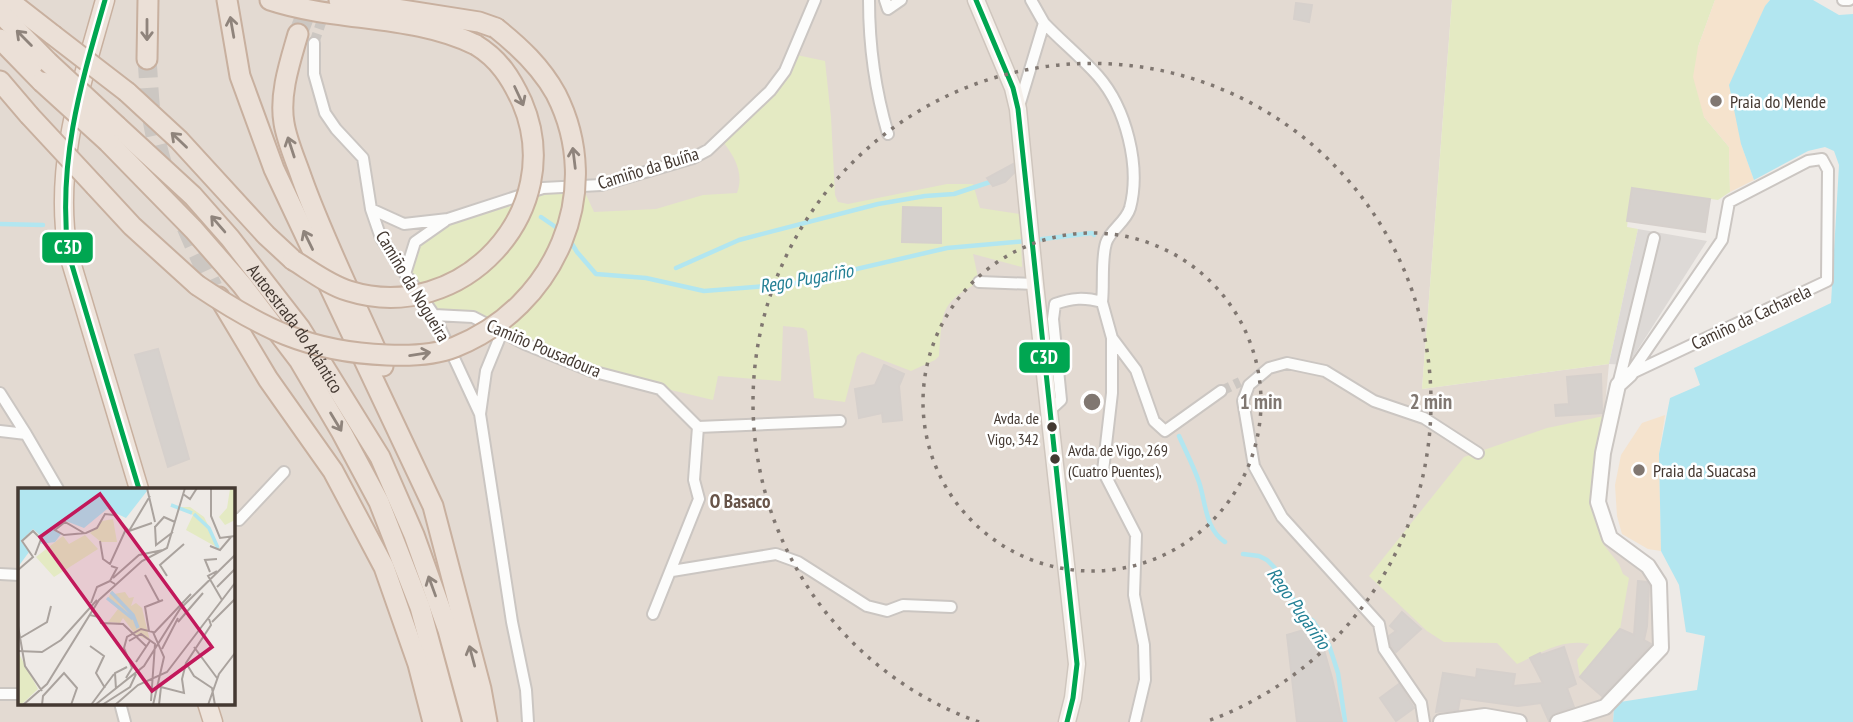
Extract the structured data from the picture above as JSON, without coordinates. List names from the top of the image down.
{
  "streets": {
    "highway": ["Autoestrada do Atlántico"],
    "street": [
      "Camiño da Buíña",
      "Camiño da Nogueira",
      "Camiño da Cacharela",
      "Camiño Pousadoura"
    ]
  },
  "crossings": [
    ["Camiño da Buíña", "Camiño da Nogueira"],
    ["Camiño da Nogueira", "Camiño Pousadoura"]
  ],
  "districts": ["O Basaco"],
  "water": ["Rego Pugariño"],
  "places": [
    "Praia do Mende",
    "Avda. de Vigo, 342",
    "Avda. de Vigo, 269 (Cuatro Puentes),",
    "Praia da Suacasa"
  ],
  "lines": ["transit line C3D"],
  "rings": ["1 min", "2 min"]
}
